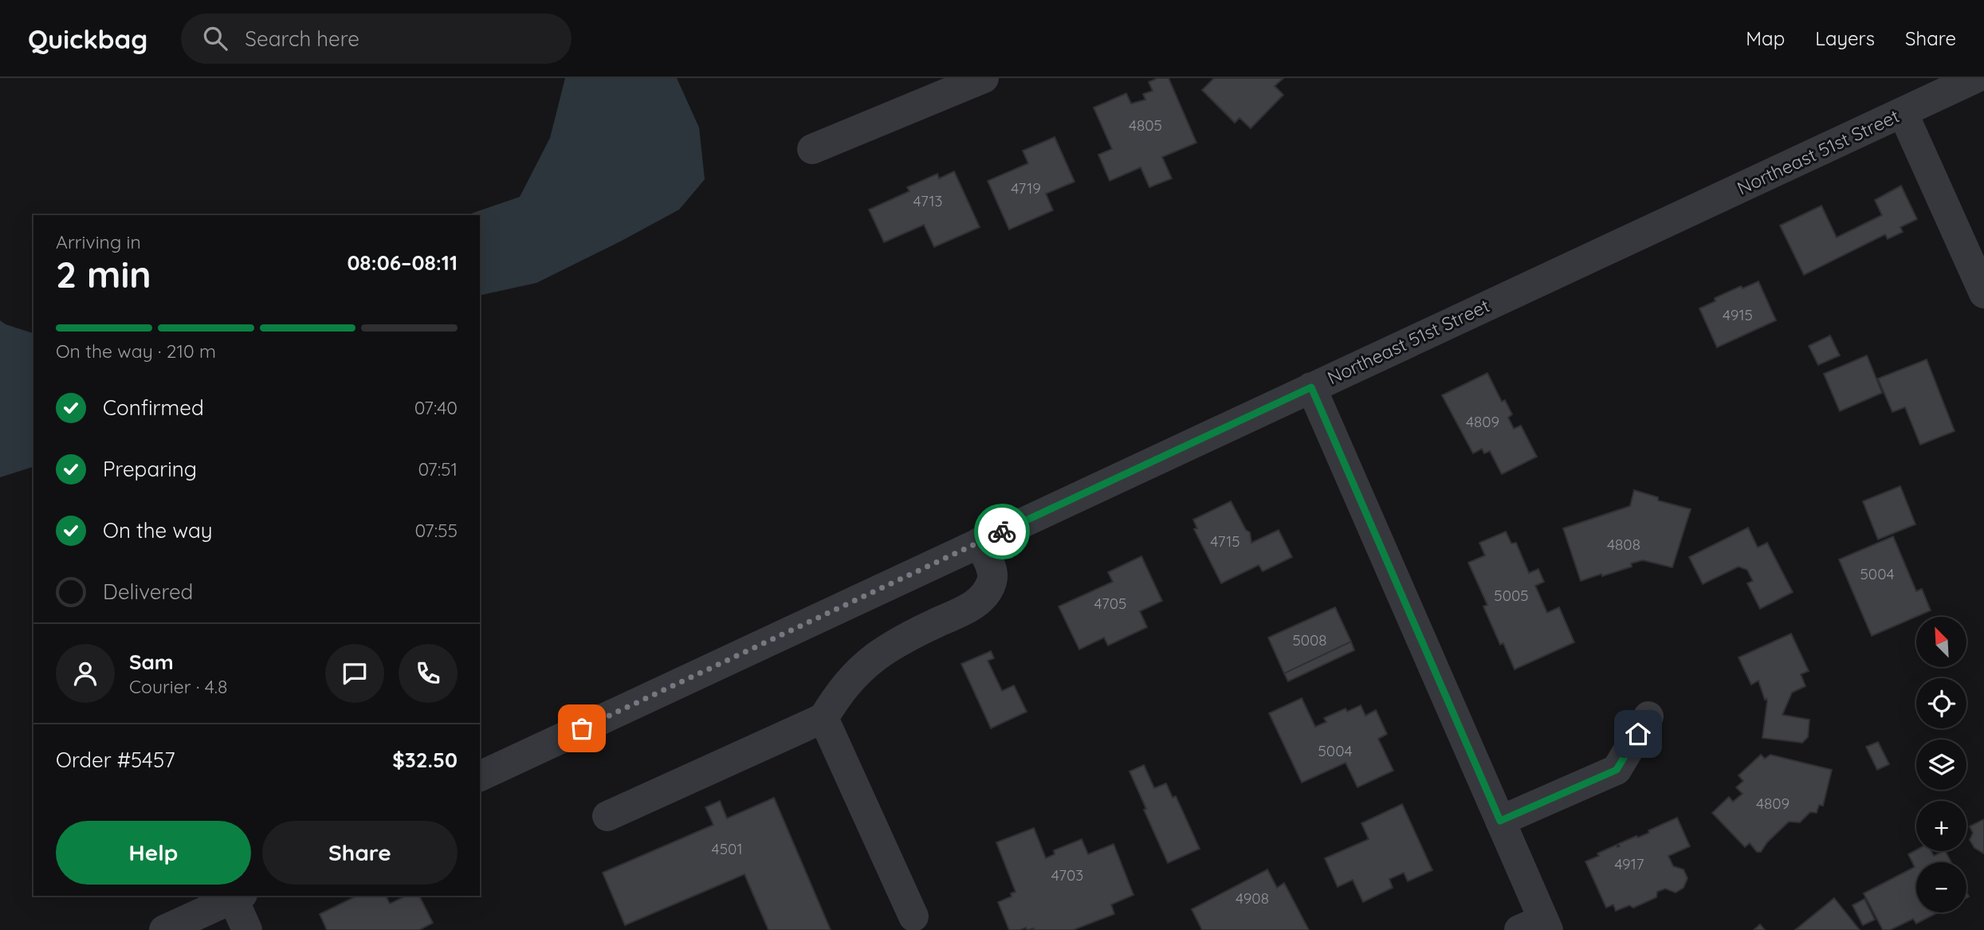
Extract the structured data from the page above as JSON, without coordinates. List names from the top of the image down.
{
  "streets": {
    "street": ["Northeast 51st Street"]
  },
  "house_numbers": [
    "4805",
    "4719",
    "4713",
    "4915",
    "4809",
    "4715",
    "4808",
    "5004",
    "5005",
    "4705",
    "5008",
    "5004",
    "4809",
    "4501",
    "4917",
    "4703",
    "4908"
  ],
  "north": "top left",
  "page": {
    "header": "Quickbag",
    "search": "Search here",
    "nav": ["Map", "Layers", "Share"],
    "heading": ["2 min", "Arriving in", "08:06–08:11"],
    "panel": [
      "Sam",
      "Courier · 4.8",
      "Order #5457",
      "$32.50"
    ],
    "bar": "On the way · 210 m",
    "list": [
      ["Confirmed", "07:40"],
      ["Preparing", "07:51"],
      ["On the way", "07:55"],
      "Delivered"
    ],
    "map_buttons": ["+", "−"],
    "buttons": ["Help", "Share"]
  }
}
